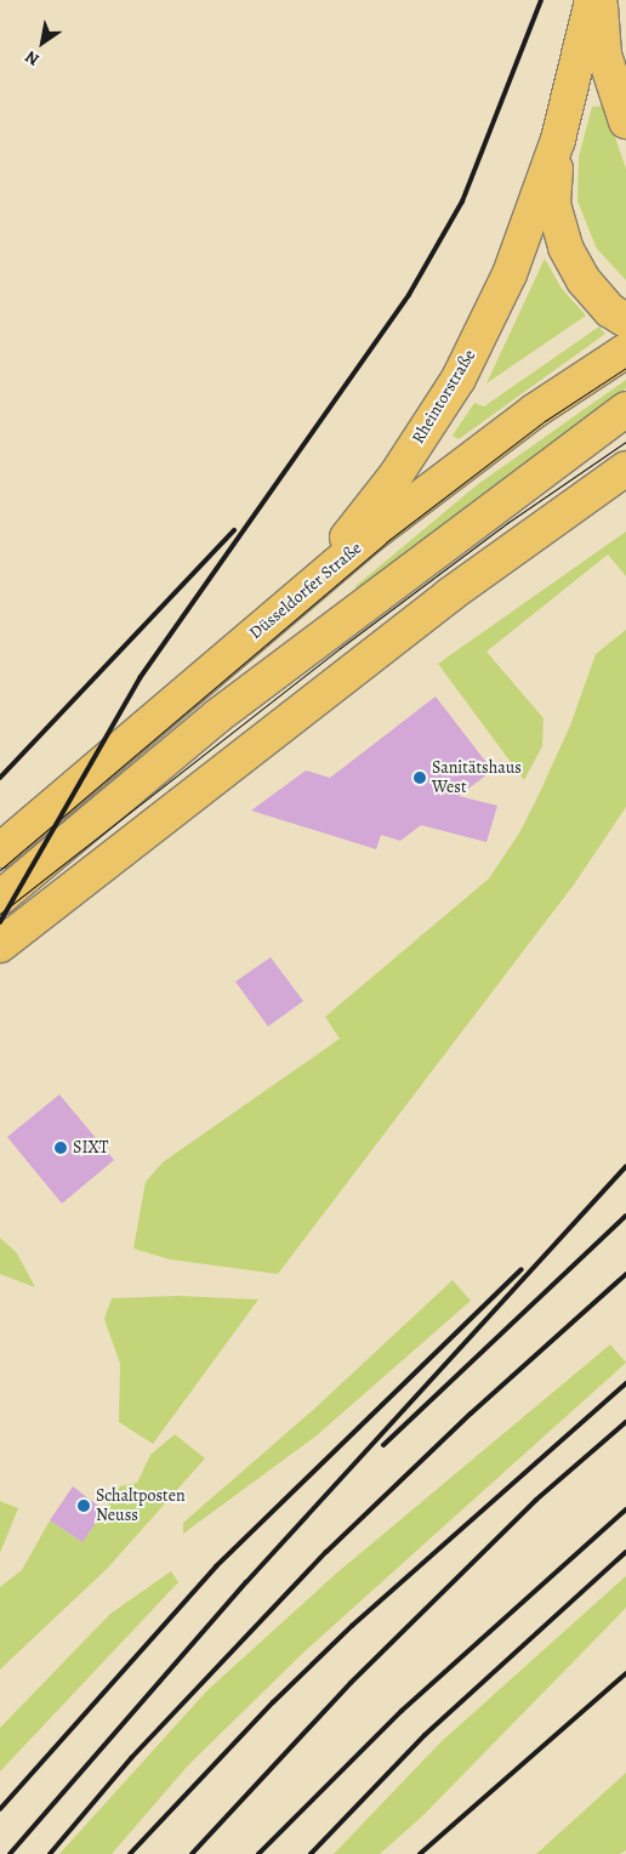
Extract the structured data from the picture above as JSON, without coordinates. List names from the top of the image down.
{
  "streets": {
    "main road": ["Rheintorstraße", "Düsseldorfer Straße"]
  },
  "crossings": [
    ["Rheintorstraße", "Düsseldorfer Straße"]
  ],
  "places": ["Sanitätshaus West", "SIXT", "Schaltposten Neuss"],
  "north": "bottom left"
}
